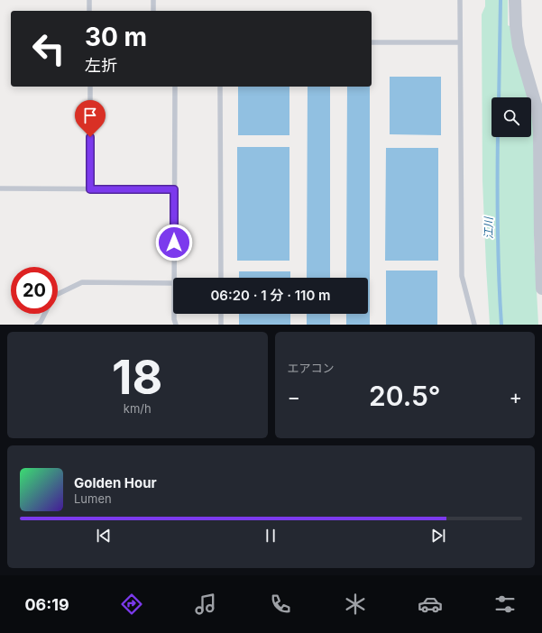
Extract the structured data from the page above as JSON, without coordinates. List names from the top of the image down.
{
  "water": ["江川"],
  "page": {
    "turn": ["30 m", "左折"],
    "limit": "20",
    "trip": "06:20 · 1 分 · 110 m",
    "tile": [
      ["18", "km/h"],
      "エアコン"
    ],
    "heat": ["−", "20.5°", "+"],
    "song": ["Golden Hour", "Lumen"],
    "tabs": "06:19"
  }
}
